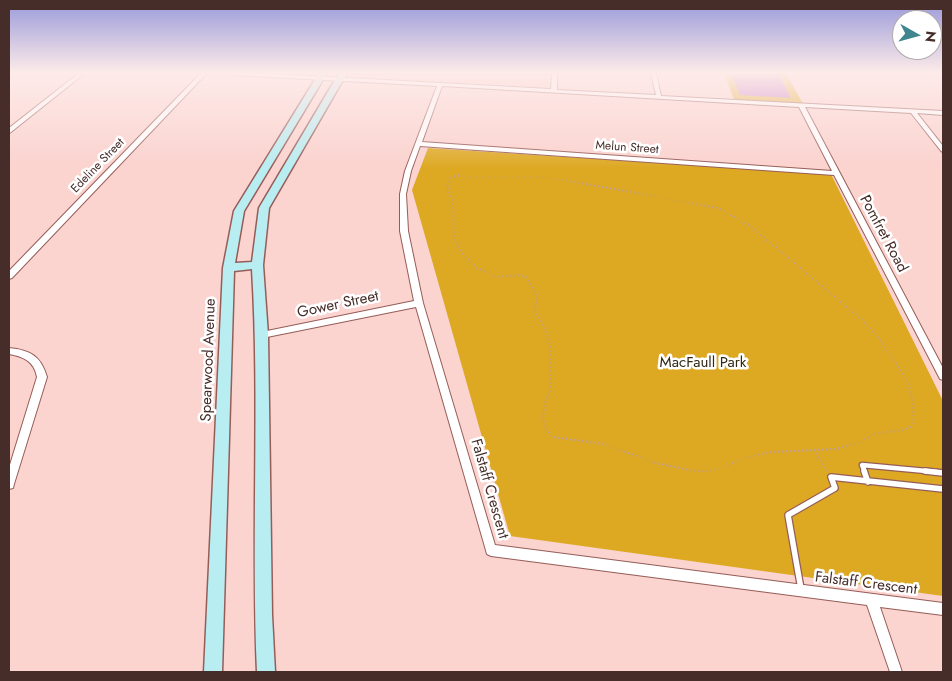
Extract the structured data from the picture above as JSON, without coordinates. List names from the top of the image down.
{
  "streets": {
    "main road": ["Spearwood Avenue"],
    "street": [
      "Melun Street",
      "Edeline Street",
      "Pomfret Road",
      "Gower Street",
      "Falstaff Crescent"
    ]
  },
  "crossings": [
    ["Melun Street", "Pomfret Road"],
    ["Melun Street", "Falstaff Crescent"],
    ["Gower Street", "Falstaff Crescent"]
  ],
  "parks": ["MacFaull Park"],
  "north": "right"
}
